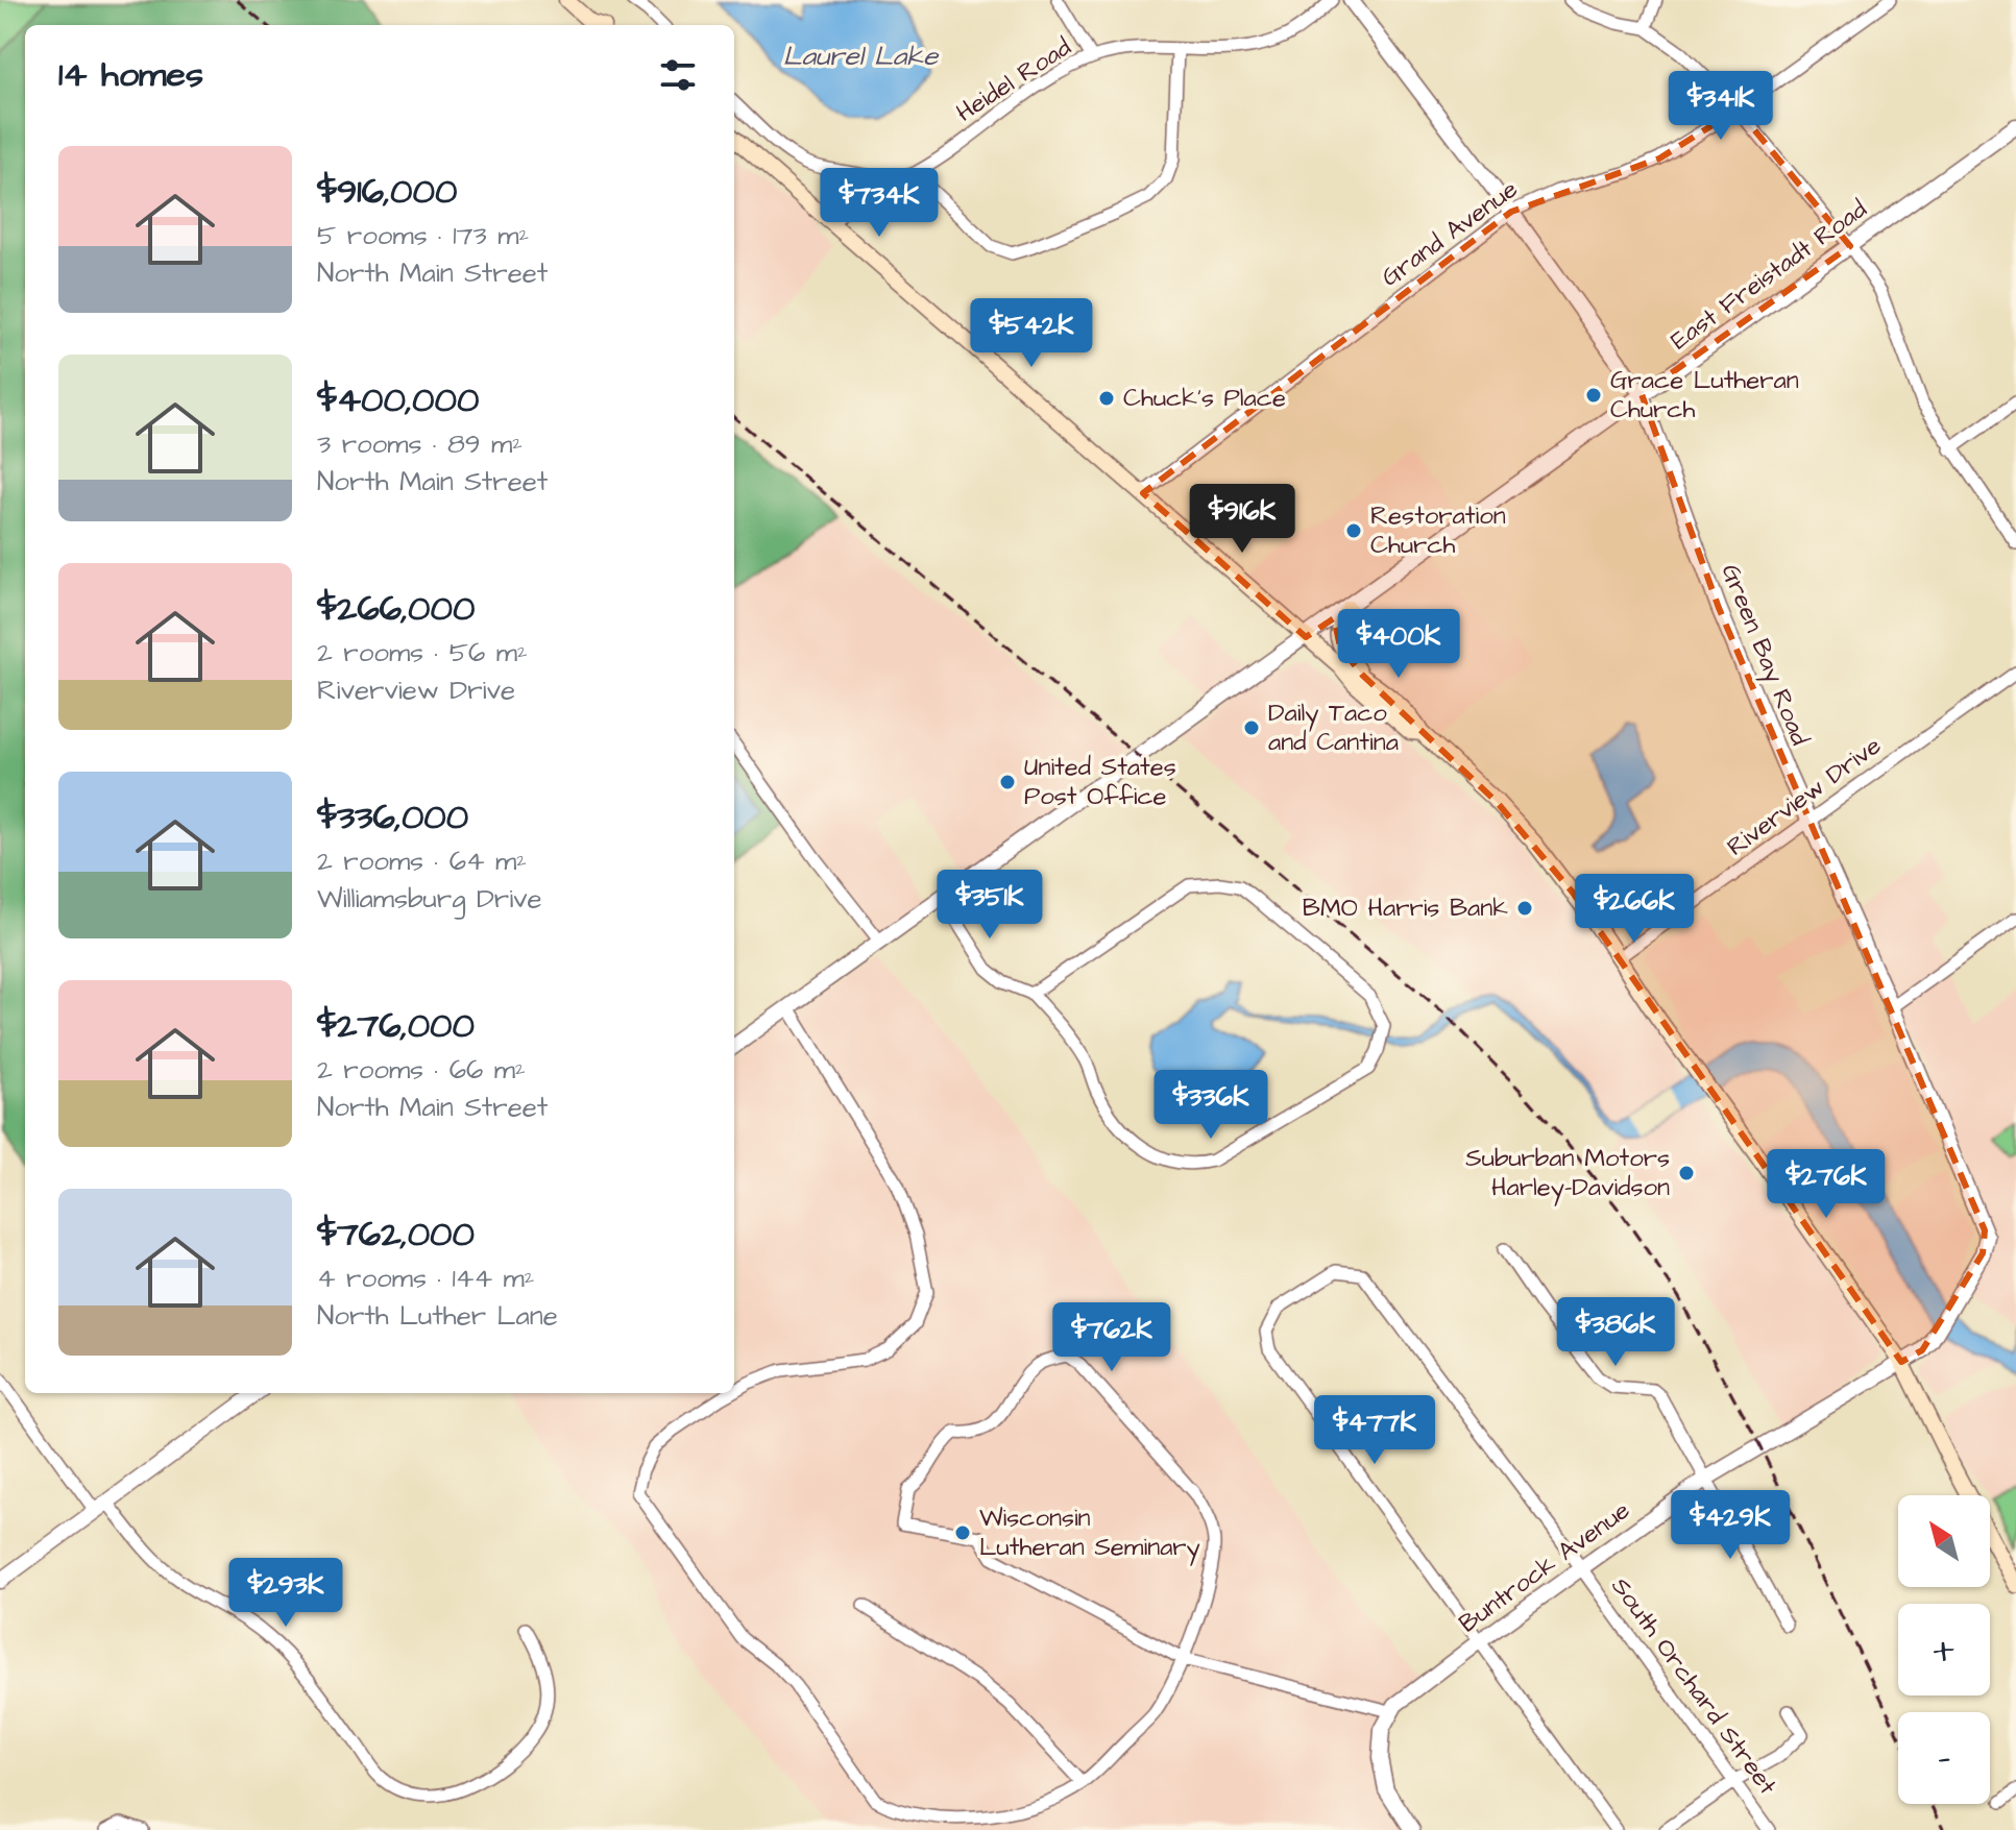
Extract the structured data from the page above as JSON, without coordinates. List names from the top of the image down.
{
  "streets": {
    "street": [
      "Heidel Road",
      "Grand Avenue",
      "East Freistadt Road",
      "Green Bay Road",
      "Riverview Drive",
      "Buntrock Avenue",
      "South Orchard Street"
    ]
  },
  "crossings": [
    ["Grand Avenue", "Green Bay Road"],
    ["East Freistadt Road", "Green Bay Road"],
    ["Green Bay Road", "Riverview Drive"],
    ["Green Bay Road", "Buntrock Avenue"],
    ["Buntrock Avenue", "South Orchard Street"]
  ],
  "water": ["Laurel Lake"],
  "places": [
    "Grace Lutheran Church",
    "Chuck's Place",
    "Restoration Church",
    "Daily Taco and Cantina",
    "United States Post Office",
    "BMO Harris Bank",
    "Suburban Motors Harley-Davidson",
    "Wisconsin Lutheran Seminary"
  ],
  "north": "top left",
  "page": {
    "heading": "14 homes",
    "price": [
      "$341K",
      "$734K",
      "$542K",
      "$916K",
      "$400K",
      "$351K",
      "$266K",
      "$336K",
      "$276K",
      "$386K",
      "$762K",
      "$477K",
      "$429K",
      "$293K"
    ],
    "list": [
      {
        "name": "$916,000",
        "note": "5 rooms · 173 m² · North Main Street"
      },
      {
        "name": "$400,000",
        "note": "3 rooms · 89 m² · North Main Street"
      },
      {
        "name": "$266,000",
        "note": "2 rooms · 56 m² · Riverview Drive"
      },
      {
        "name": "$336,000",
        "note": "2 rooms · 64 m² · Williamsburg Drive"
      },
      {
        "name": "$276,000",
        "note": "2 rooms · 66 m² · North Main Street"
      },
      {
        "name": "$762,000",
        "note": "4 rooms · 144 m² · North Luther Lane"
      }
    ],
    "map_buttons": ["+", "−"]
  }
}
